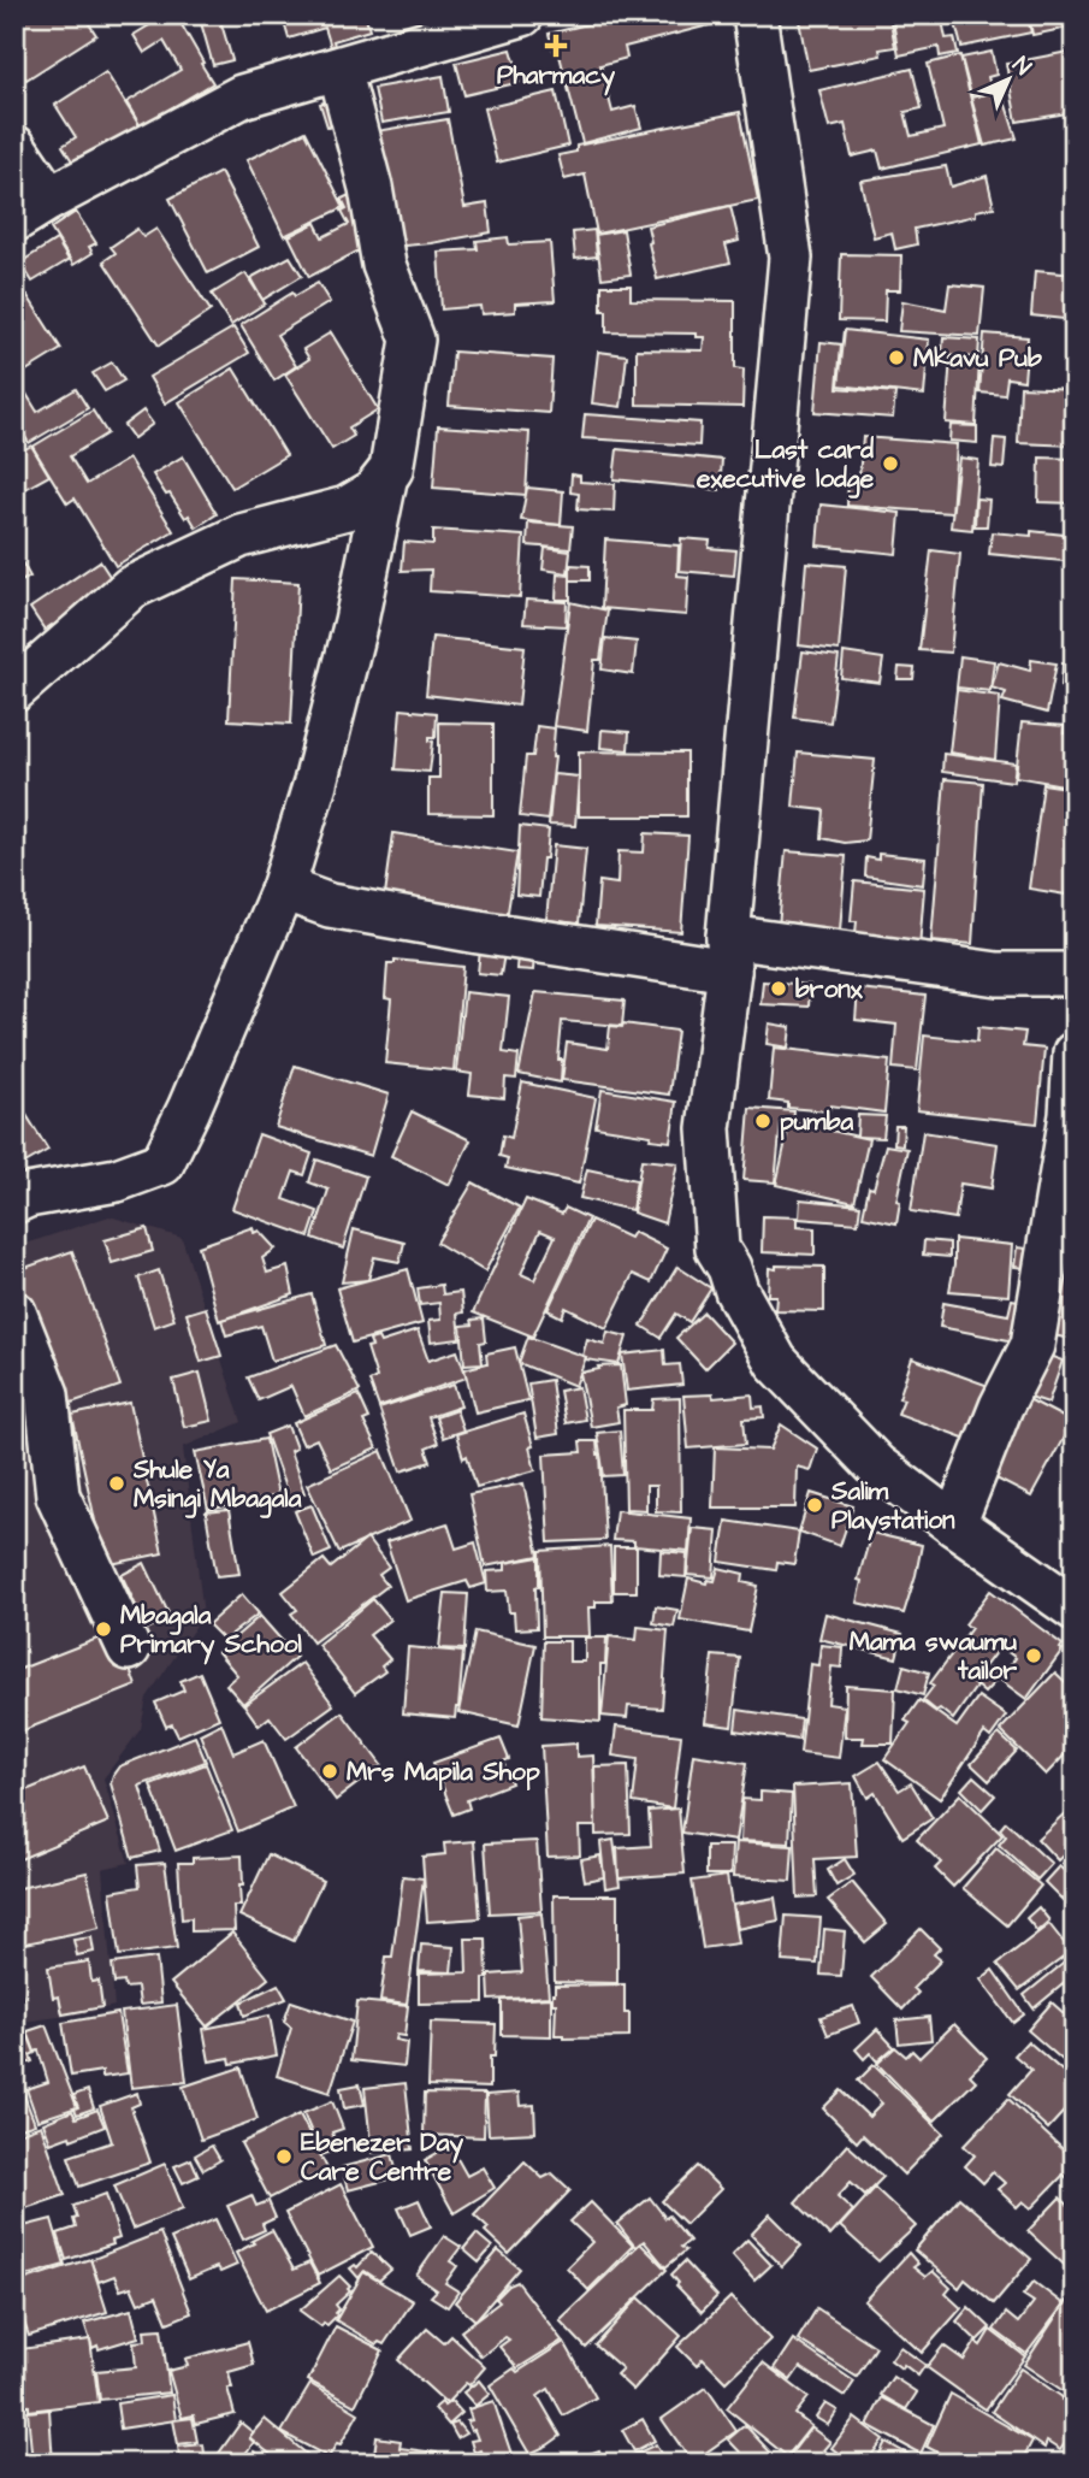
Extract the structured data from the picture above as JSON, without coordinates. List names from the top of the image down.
{
  "places": {
    "health": ["Pharmacy"],
    "other": [
      "Mkavu Pub",
      "Last card executive lodge",
      "bronx",
      "pumba",
      "Shule Ya Msingi Mbagala",
      "Salim Playstation",
      "Mbagala Primary School",
      "Mama swaumu tailor",
      "Mrs Mapila Shop",
      "Ebenezer Day Care Centre"
    ]
  },
  "north": "top right"
}
